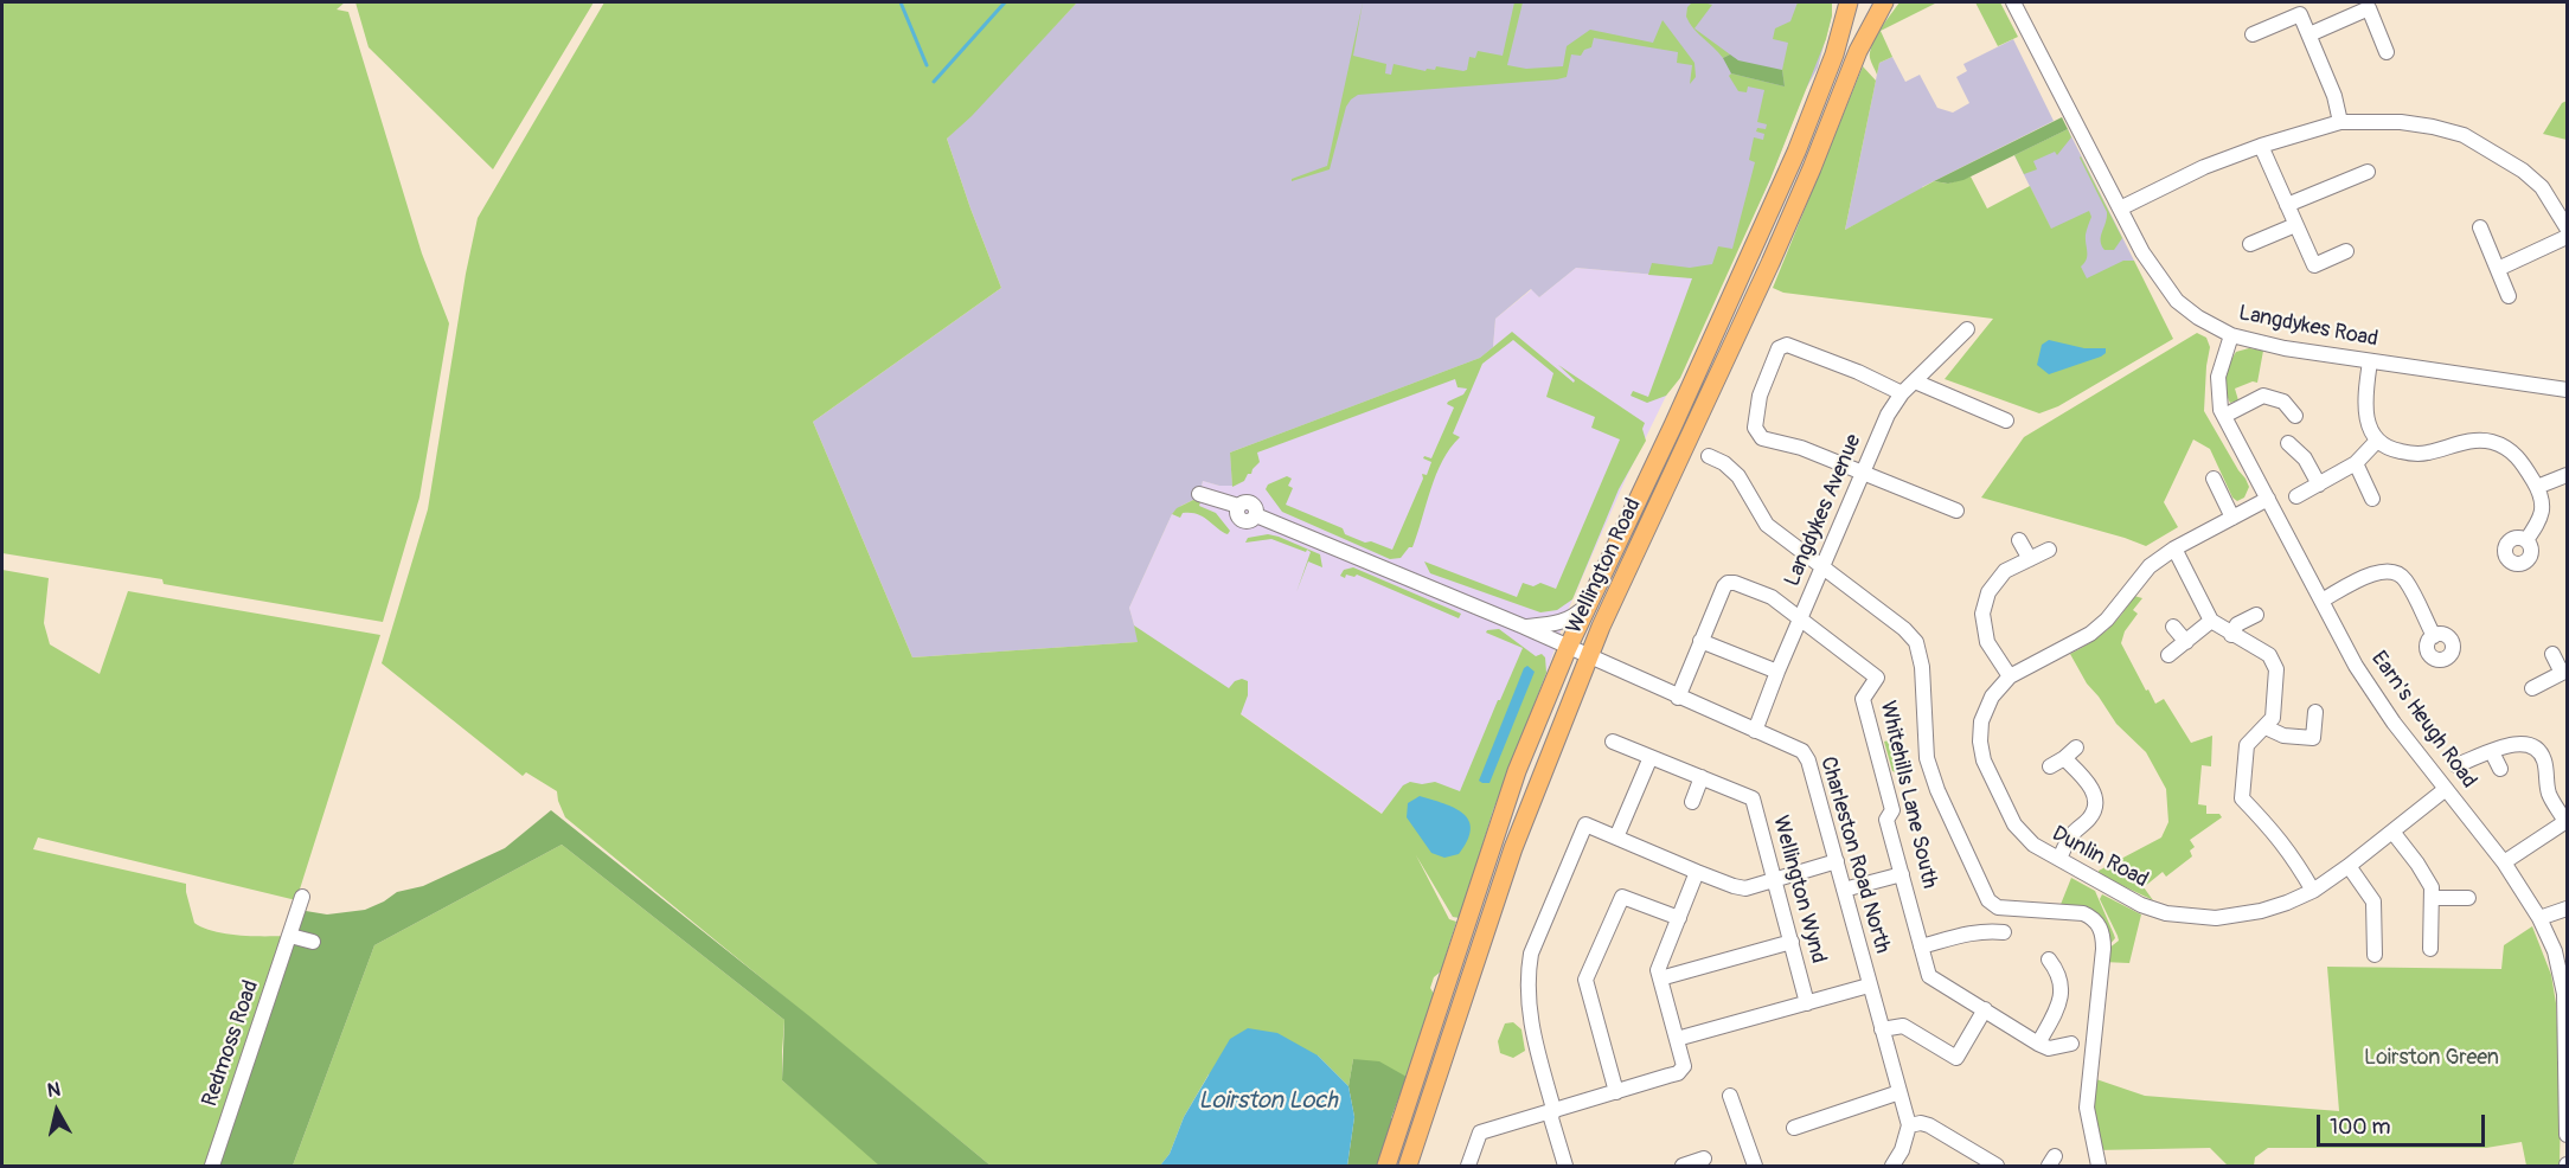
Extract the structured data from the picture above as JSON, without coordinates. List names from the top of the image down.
{
  "streets": {
    "main road": ["Wellington Road"],
    "street": [
      "Langdykes Road",
      "Langdykes Avenue",
      "Earn's Heugh Road",
      "Whitehills Lane South",
      "Charleston Road North",
      "Dunlin Road",
      "Wellington Wynd",
      "Redmoss Road"
    ]
  },
  "crossings": [
    ["Langdykes Road", "Earn's Heugh Road"],
    ["Langdykes Avenue", "Whitehills Lane South"],
    ["Langdykes Avenue", "Charleston Road North"],
    ["Wellington Road", "Charleston Road North"],
    ["Earn's Heugh Road", "Dunlin Road"]
  ],
  "water": ["Loirston Loch"],
  "parks": ["Loirston Green"],
  "scale_bar": "100 m",
  "north": "top"
}
